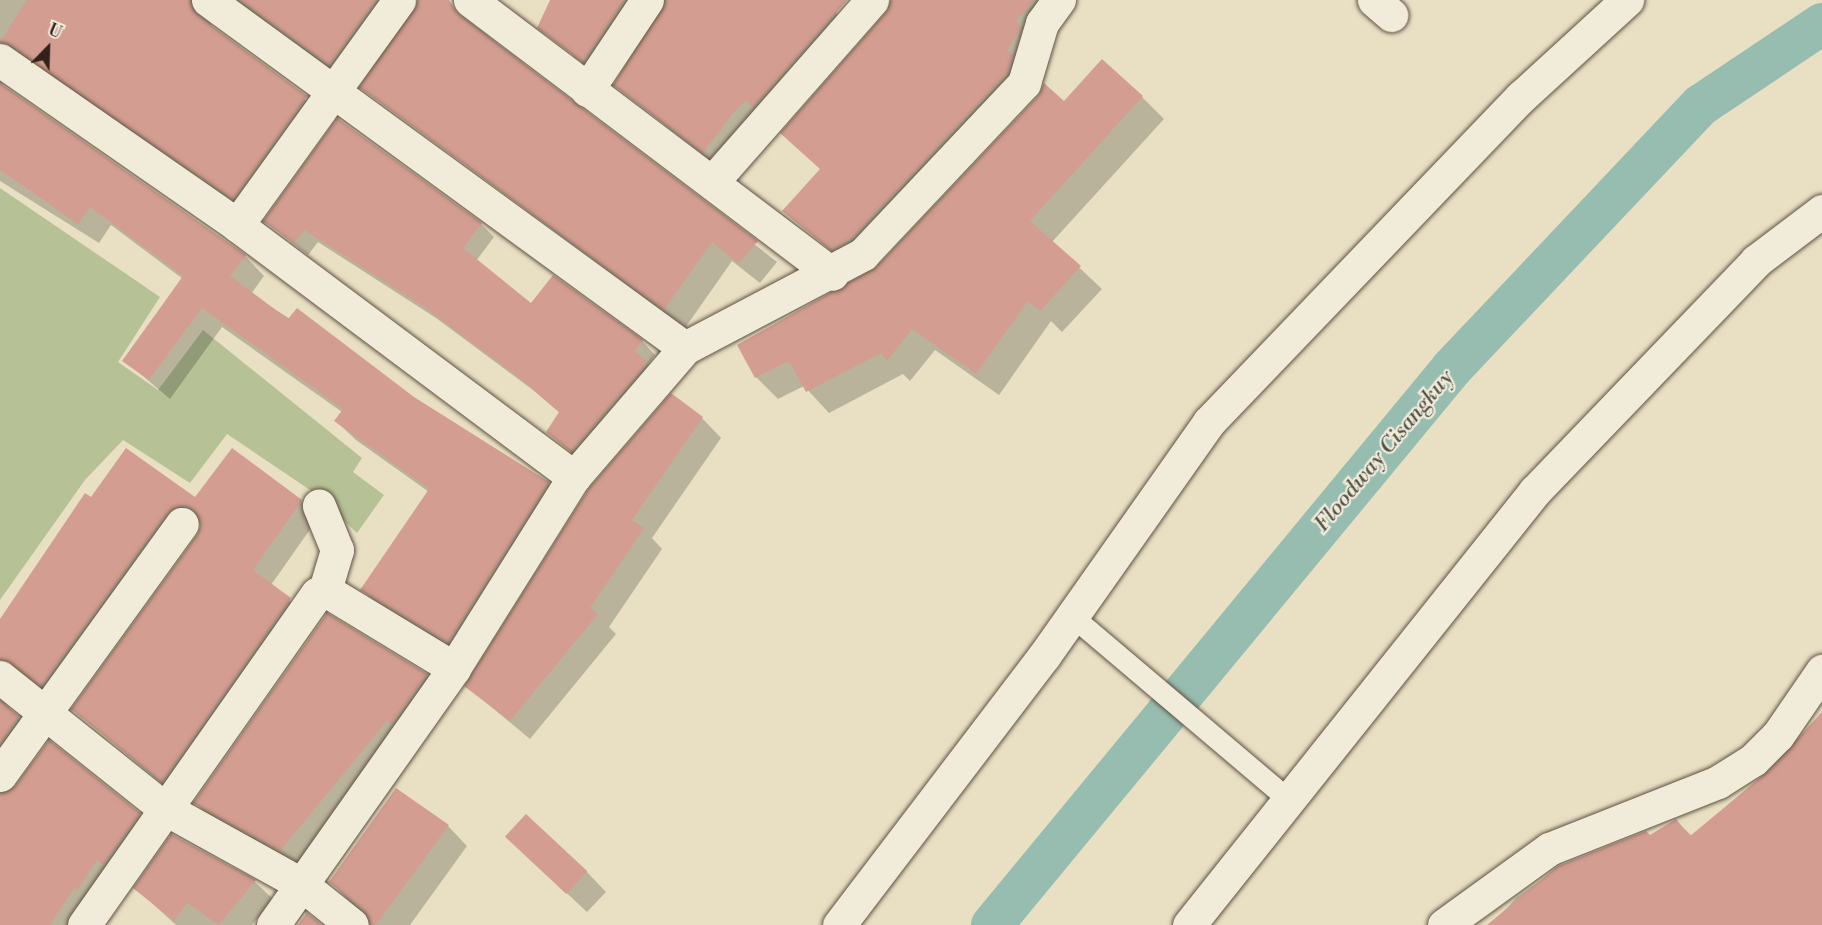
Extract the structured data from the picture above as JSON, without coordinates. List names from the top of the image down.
{
  "water": ["Floodway Cisangkuy"],
  "north": "top right"
}
